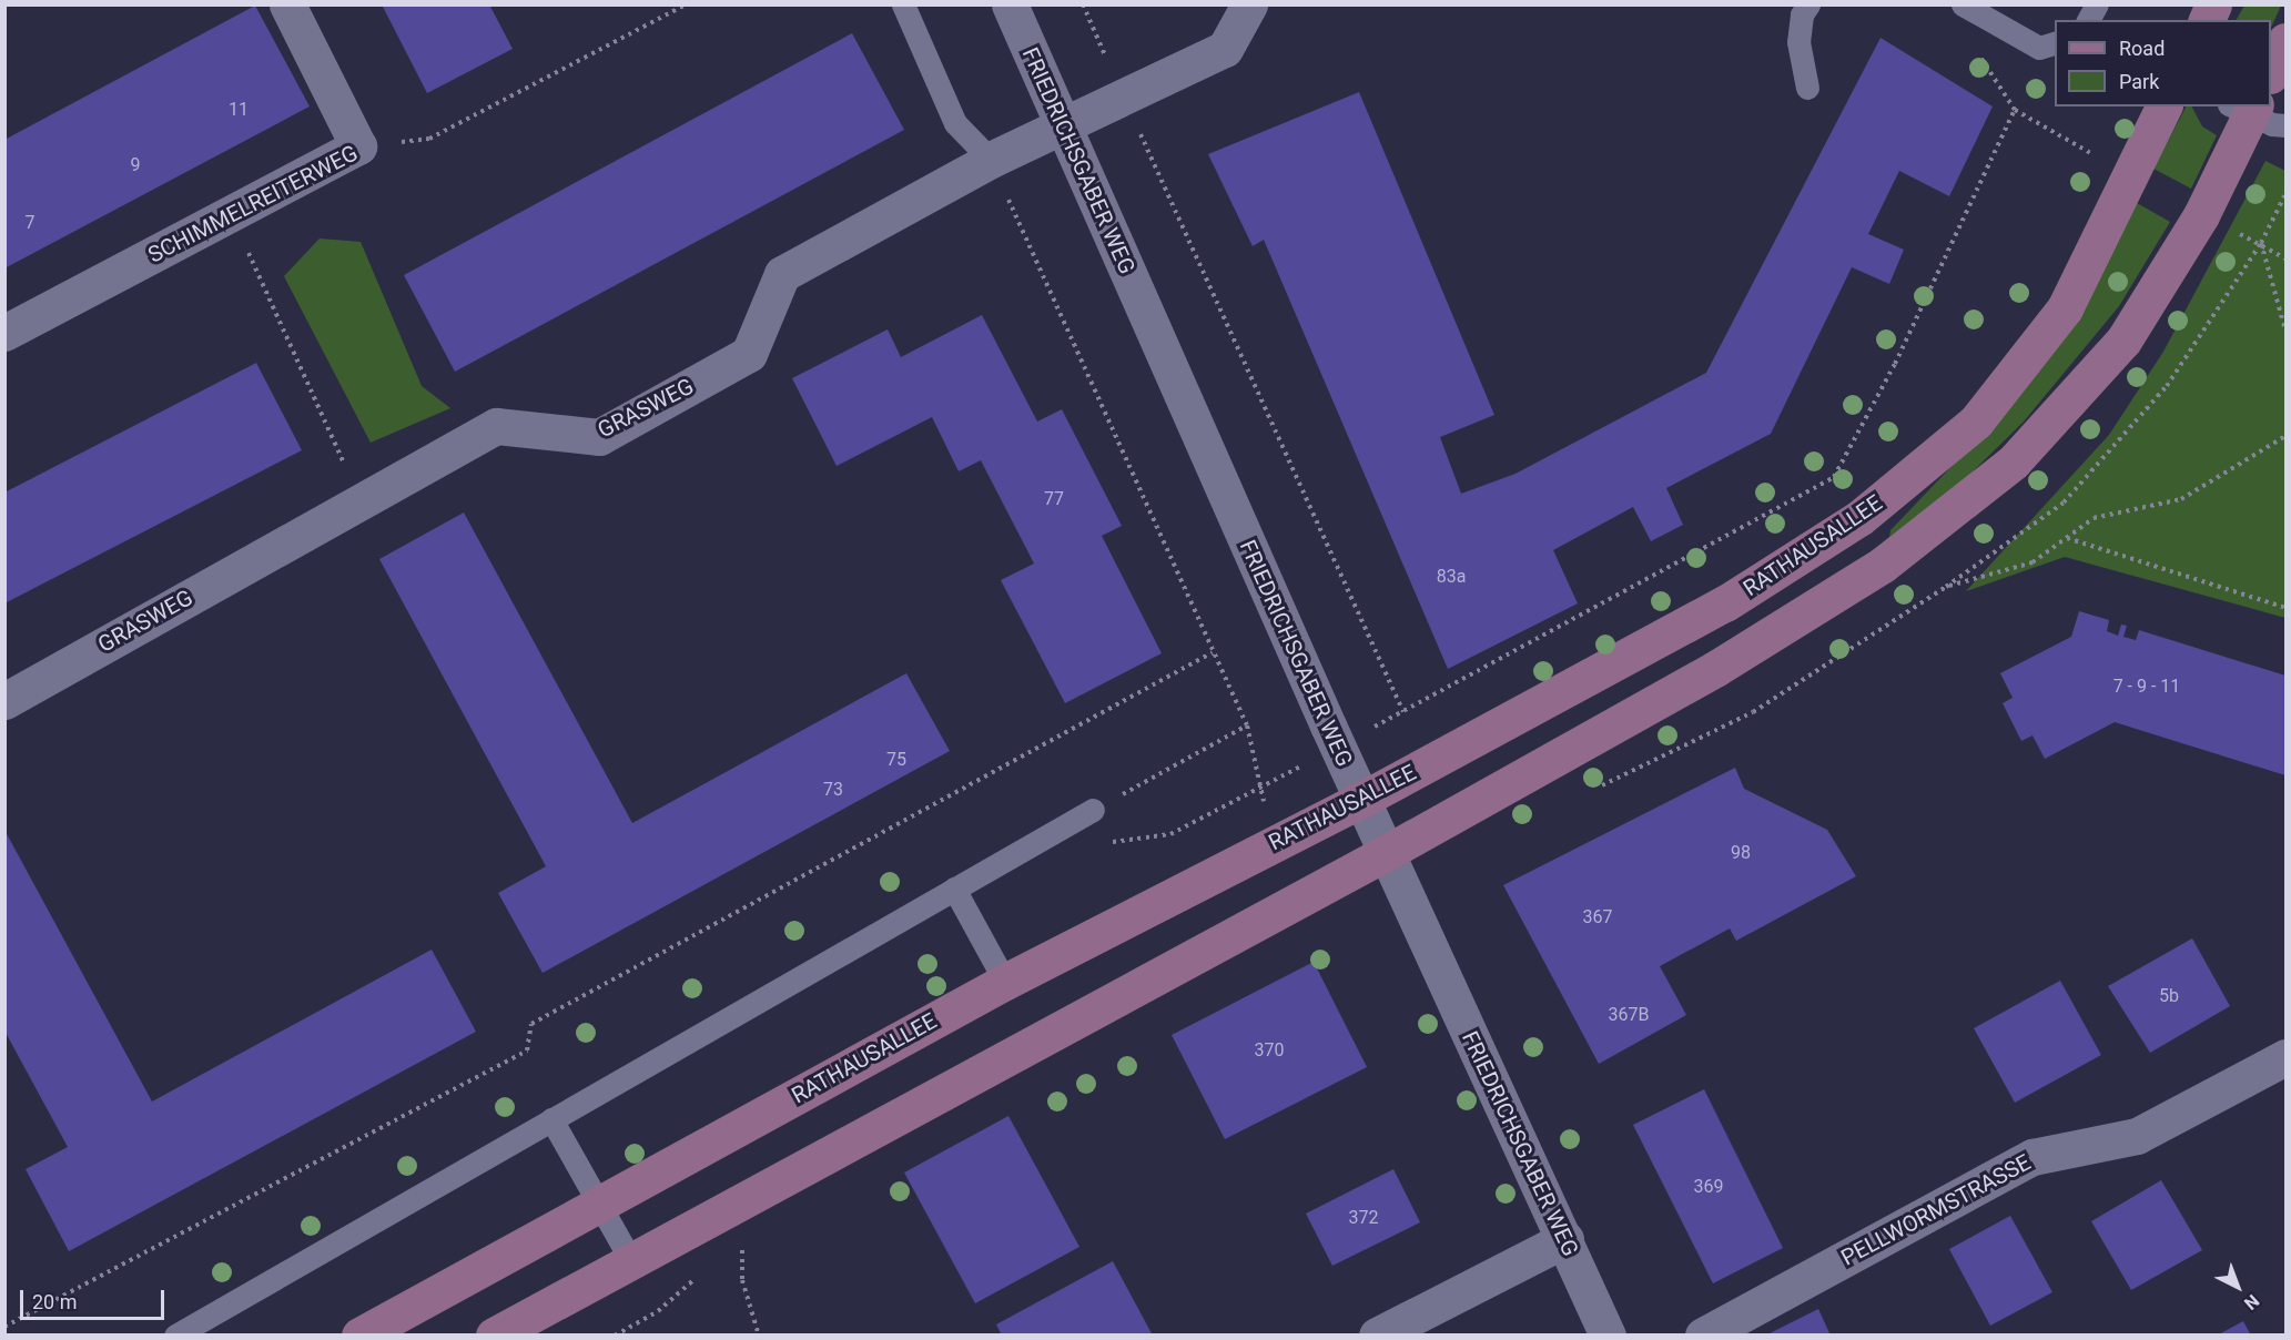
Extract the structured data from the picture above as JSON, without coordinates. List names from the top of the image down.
{
  "streets": {
    "main road": ["RATHAUSALLEE"],
    "street": [
      "FRIEDRICHSGABER WEG",
      "SCHIMMELREITERWEG",
      "GRASWEG",
      "PELLWORMSTRASSE"
    ]
  },
  "crossings": [
    ["FRIEDRICHSGABER WEG", "GRASWEG"],
    ["FRIEDRICHSGABER WEG", "RATHAUSALLEE"]
  ],
  "house_numbers": [
    "11",
    "9",
    "7",
    "77",
    "83a",
    "7 - 9 - 11",
    "75",
    "73",
    "98",
    "367",
    "5b",
    "367B",
    "370",
    "369",
    "372"
  ],
  "legend": ["Road", "Park"],
  "scale_bar": "20 m",
  "north": "bottom right"
}
